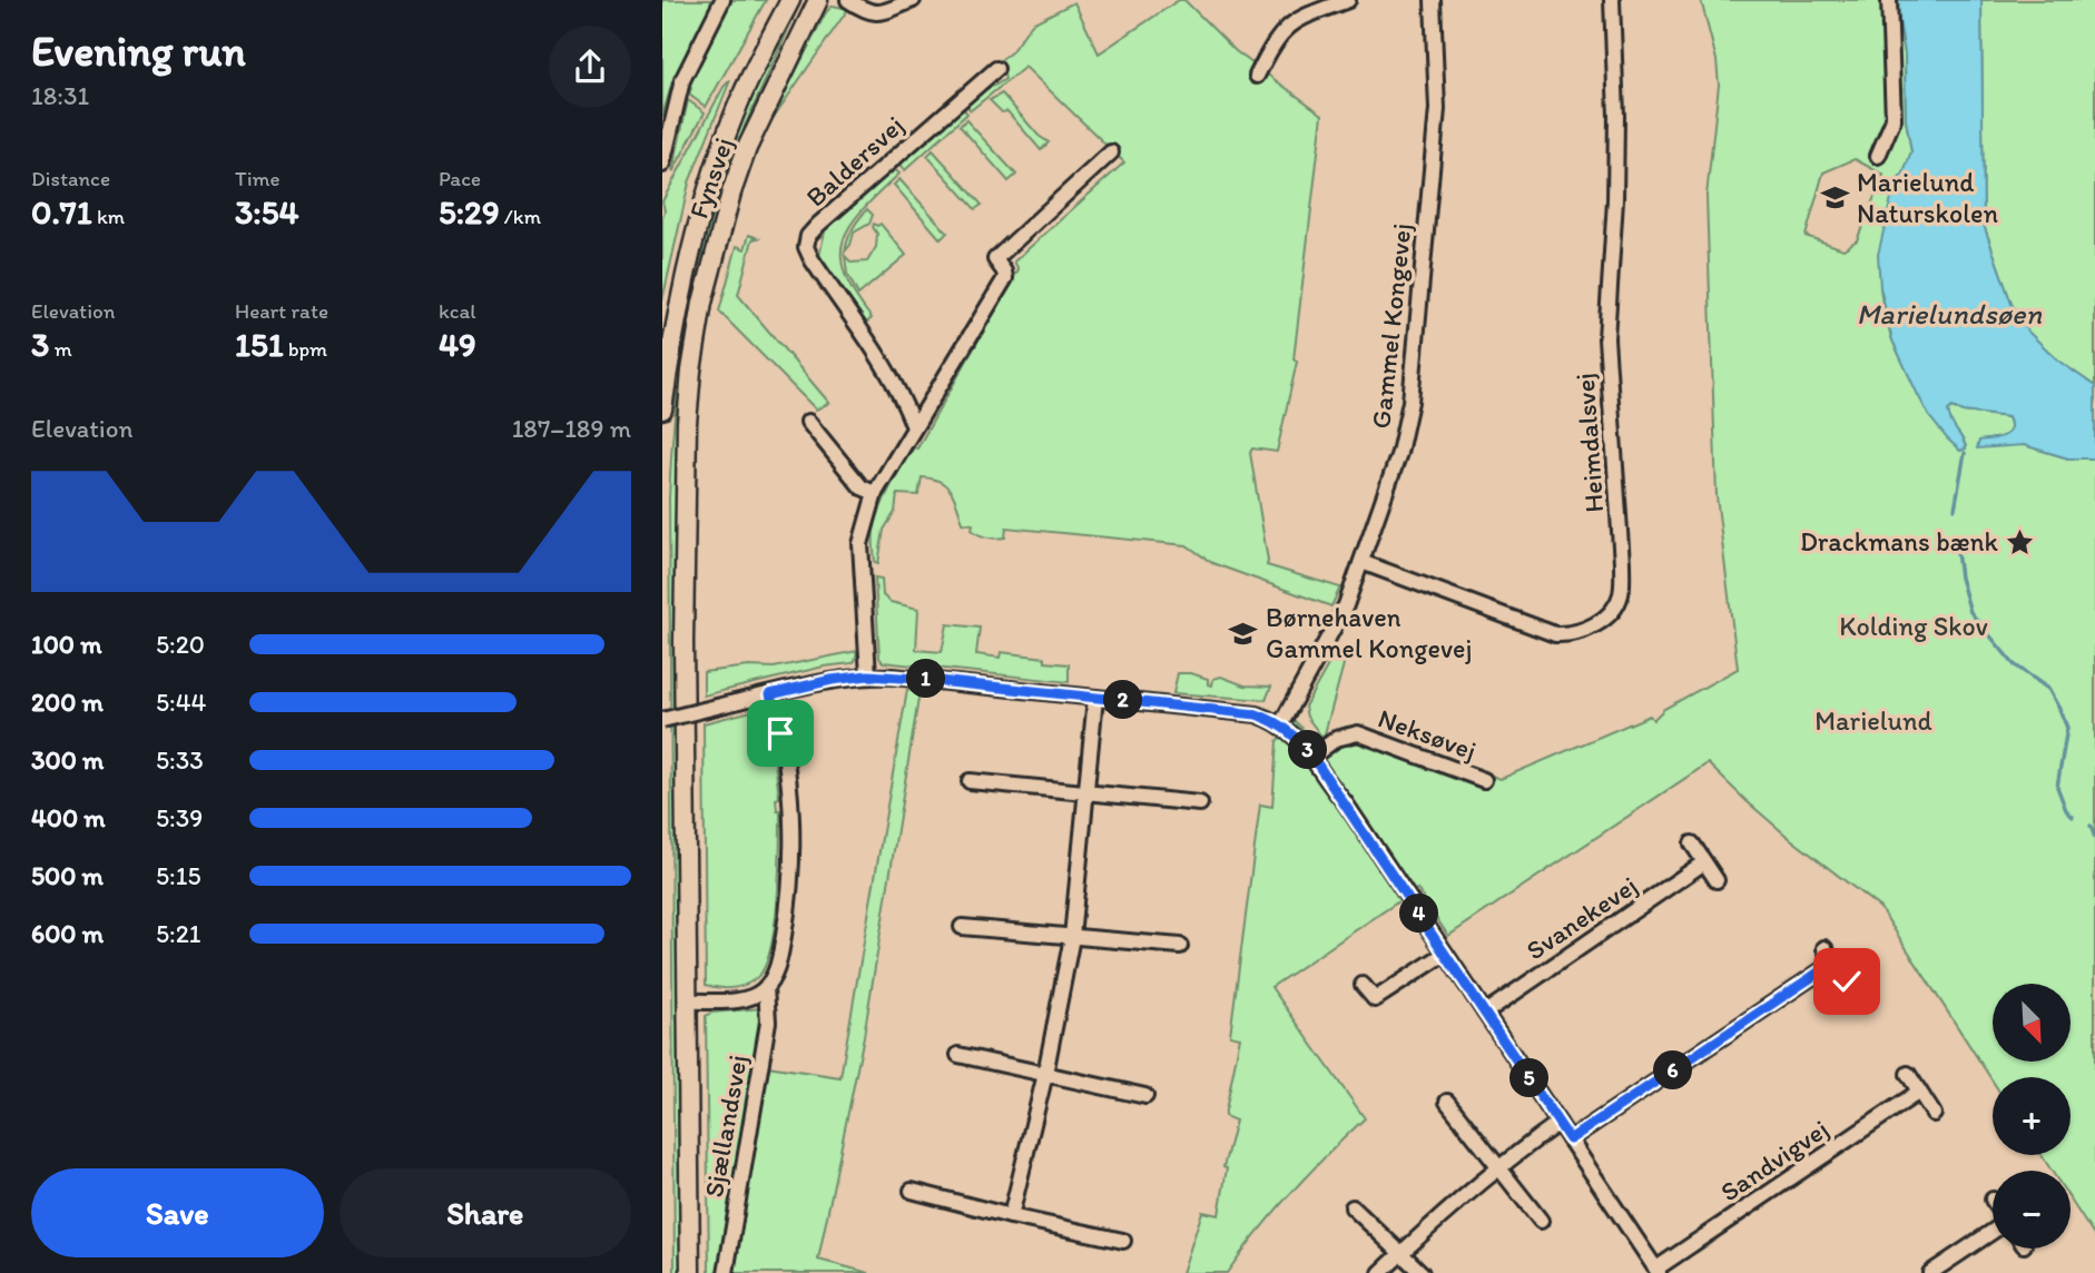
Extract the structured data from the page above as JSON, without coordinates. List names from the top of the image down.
{
  "streets": {
    "main road": ["Fynsvej"],
    "street": [
      "Baldersvej",
      "Gammel Kongevej",
      "Heimdalsvej",
      "Neksøvej",
      "Svanekevej",
      "Sjællandsvej",
      "Sandvigvej"
    ]
  },
  "crossings": [
    ["Gammel Kongevej", "Heimdalsvej"]
  ],
  "water": ["Marielundsøen"],
  "parks": ["Kolding Skov", "Marielund"],
  "places": {
    "school or university": ["Marielund Naturskolen", "Børnehaven Gammel Kongevej"],
    "place": ["Drackmans bænk"]
  },
  "north": "bottom right",
  "page": {
    "heading": ["Evening run", "18:31"],
    "stats": [
      ["Distance", "0.71 km"],
      ["Time", "3:54"],
      ["Pace", "5:29 /km"],
      ["Elevation", "3 m"],
      ["Heart rate", "151 bpm"],
      ["kcal", "49"]
    ],
    "chart": ["Elevation", "187–189 m"],
    "list": [
      {
        "name": "100 m",
        "note": "5:20"
      },
      {
        "name": "200 m",
        "note": "5:44"
      },
      {
        "name": "300 m",
        "note": "5:33"
      },
      {
        "name": "400 m",
        "note": "5:39"
      },
      {
        "name": "500 m",
        "note": "5:15"
      },
      {
        "name": "600 m",
        "note": "5:21"
      }
    ],
    "pins": [
      "1",
      "2",
      "3",
      "4",
      "6",
      "5"
    ],
    "map_buttons": ["+", "−"],
    "buttons": ["Save", "Share"]
  }
}
